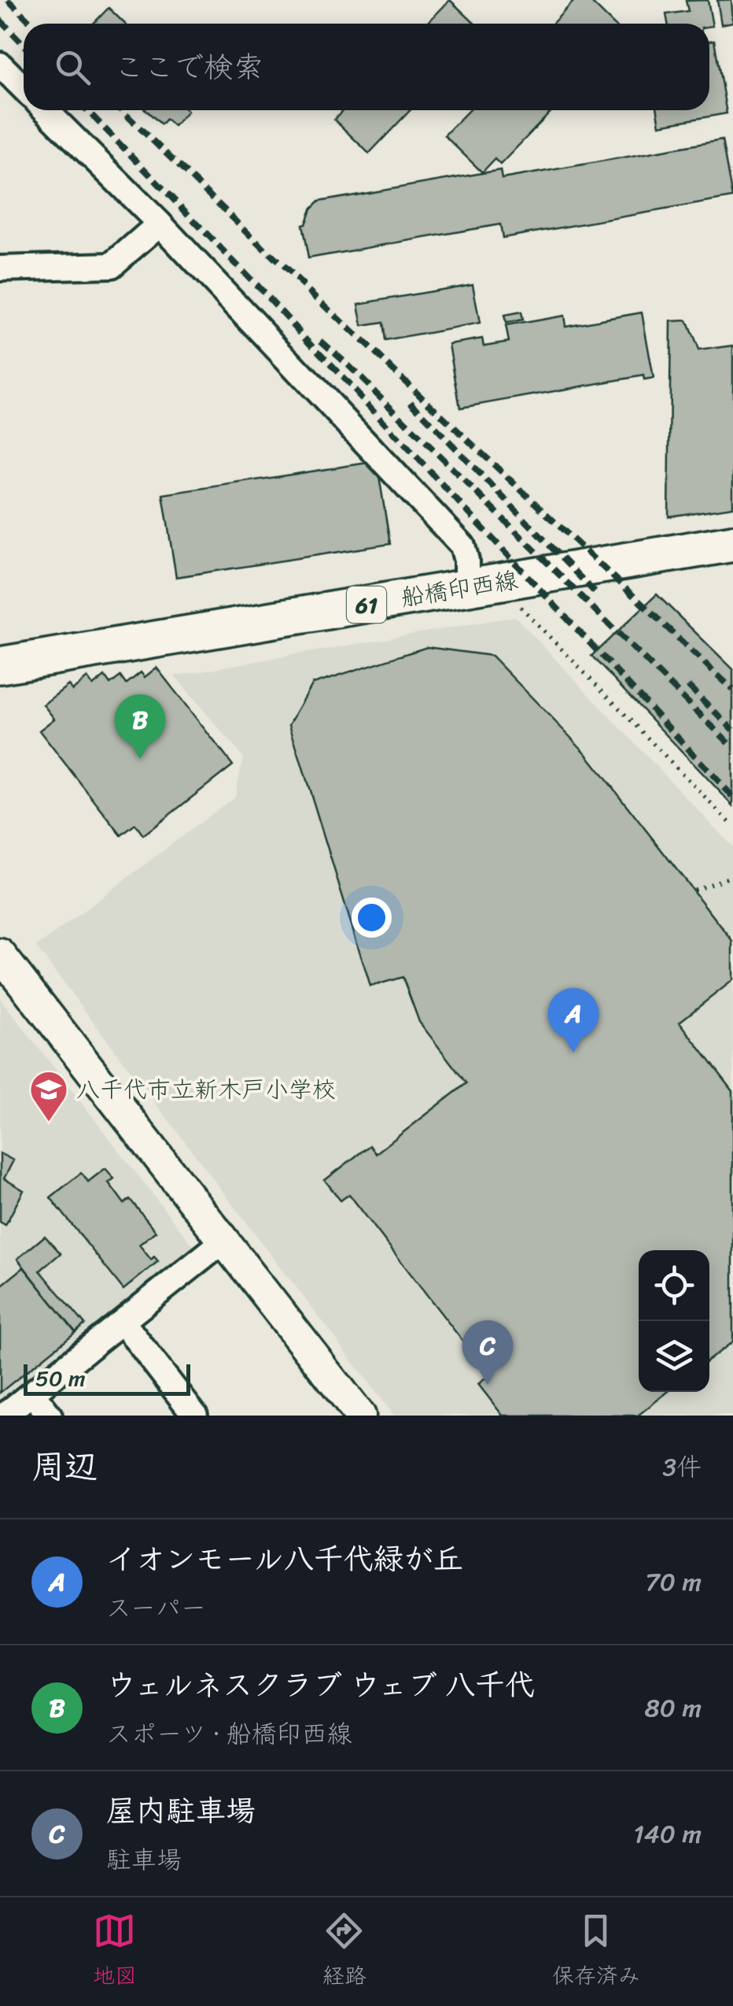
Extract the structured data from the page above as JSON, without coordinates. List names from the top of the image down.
{
  "streets": {
    "main road": ["船橋印西線", "61"]
  },
  "places": {
    "school or university": ["八千代市立新木戸小学校"]
  },
  "scale_bar": "50 m",
  "page": {
    "search": "ここで検索",
    "pins": ["B", "A", "C"],
    "scale": "50 m",
    "heading": ["周辺", "3件"],
    "list": [
      {
        "mark": "A",
        "name": "イオンモール八千代緑が丘",
        "note": "スーパー",
        "value": "70 m"
      },
      {
        "mark": "B",
        "name": "ウェルネスクラブ ウェブ 八千代",
        "note": "スポーツ · 船橋印西線",
        "value": "80 m"
      },
      {
        "mark": "C",
        "name": "屋内駐車場",
        "note": "駐車場",
        "value": "140 m"
      }
    ],
    "nav": ["地図", "経路", "保存済み"]
  }
}
